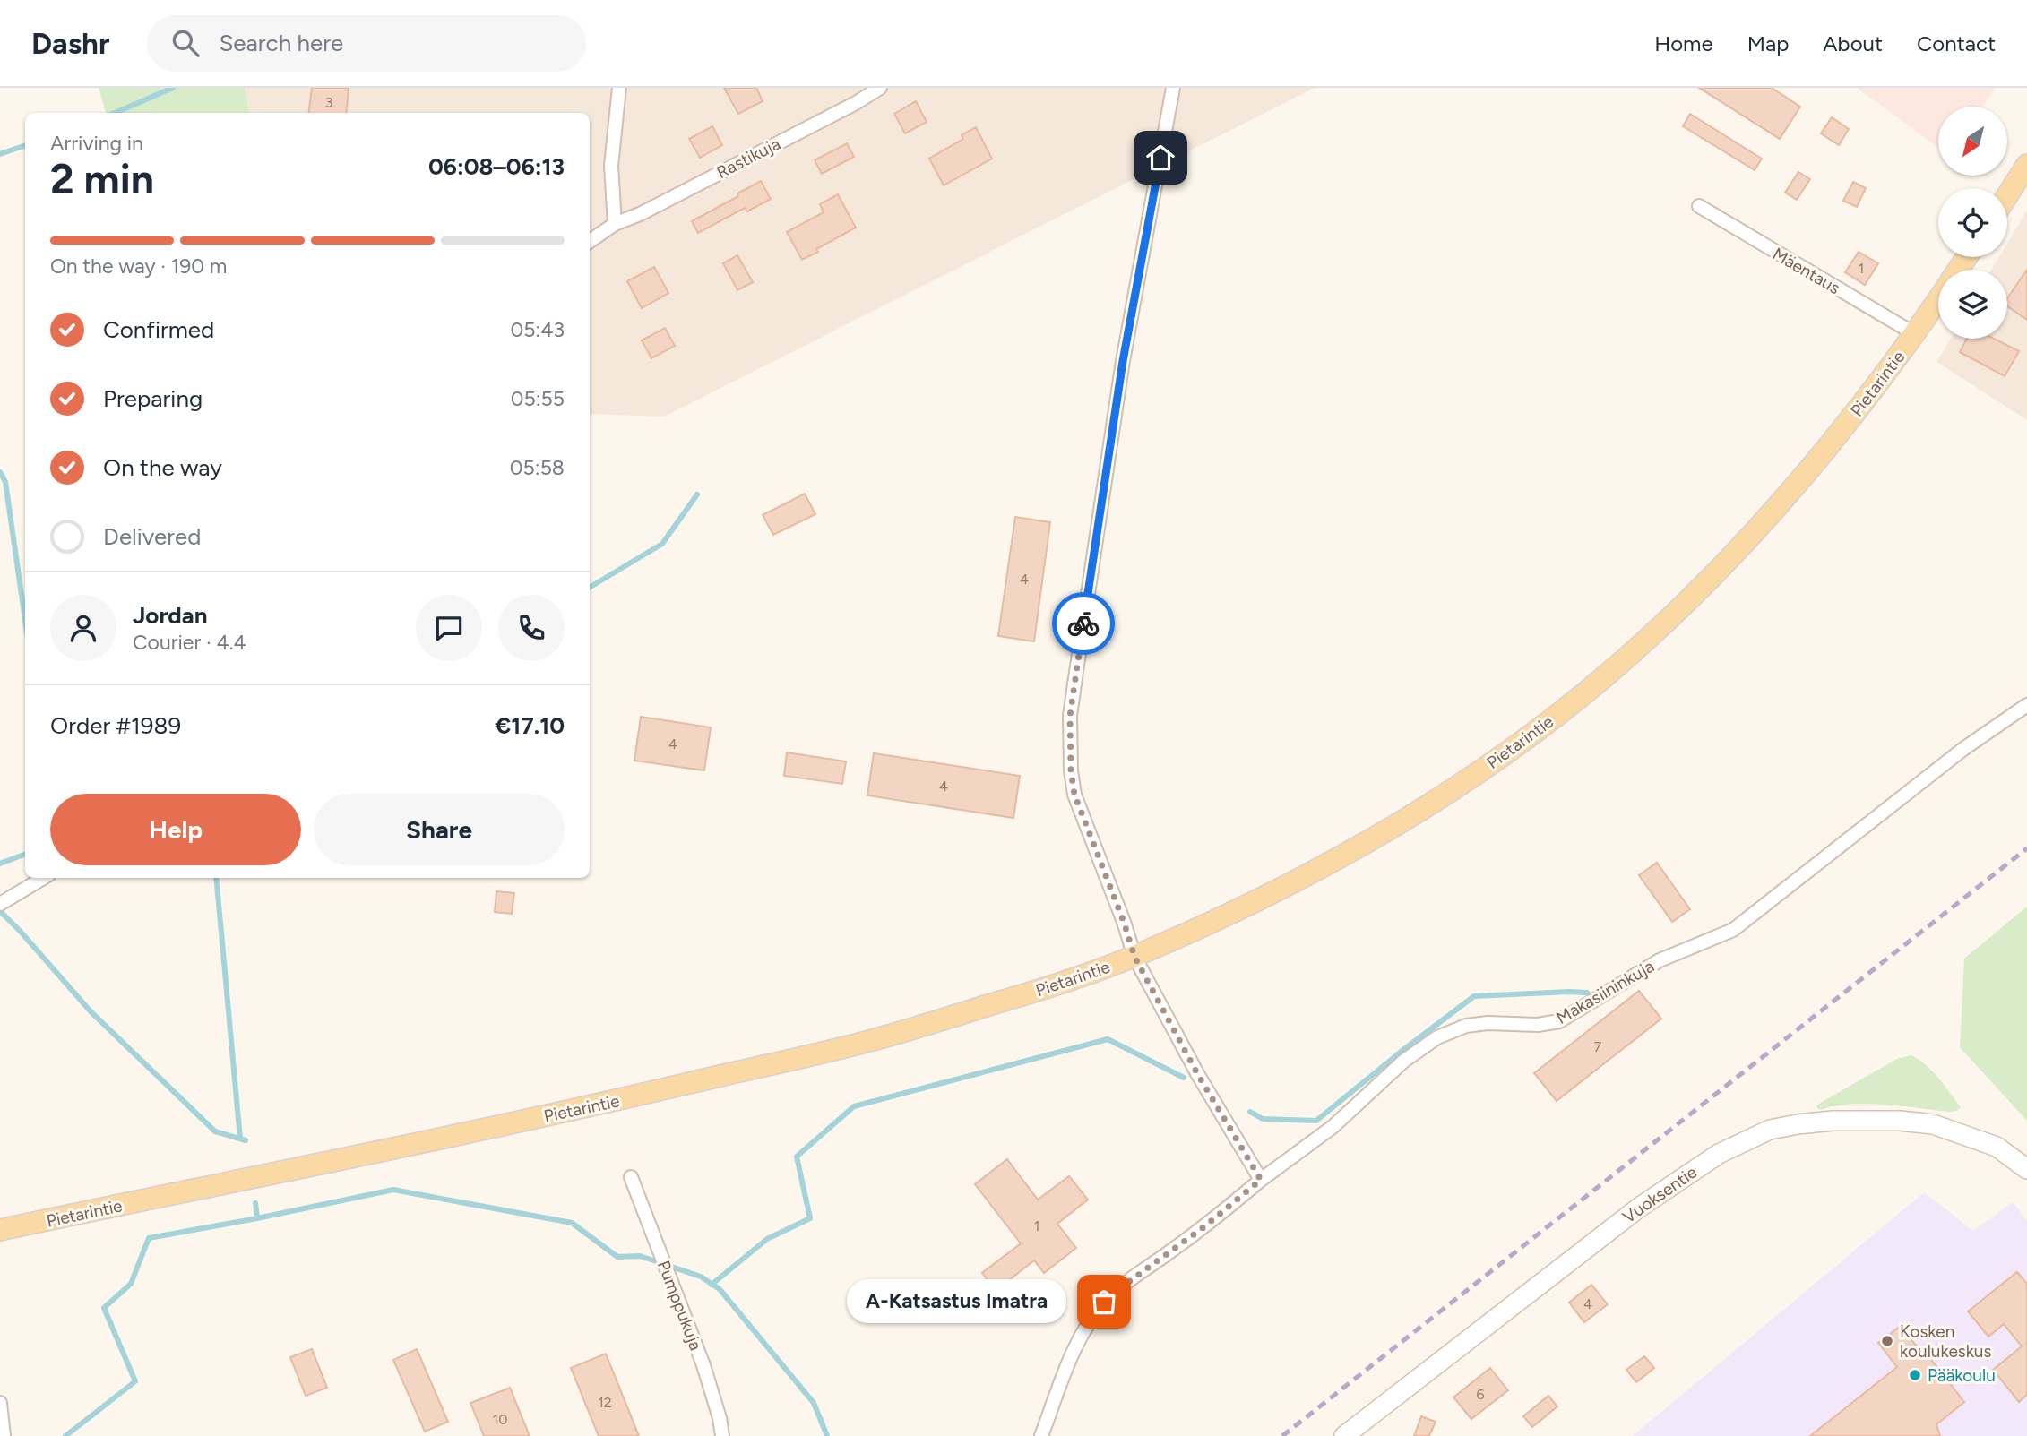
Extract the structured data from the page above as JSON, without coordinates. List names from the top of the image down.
{
  "streets": {
    "main road": ["Pietarintie"],
    "street": [
      "Rastikuja",
      "Mäentaus",
      "Makasiininkuja",
      "Vuoksentie",
      "Pumppukuja"
    ]
  },
  "crossings": [
    ["Mäentaus", "Pietarintie"]
  ],
  "places": ["A-Katsastus Imatra", "Kosken koulukeskus", "Pääkoulu"],
  "house_numbers": [
    "3",
    "1",
    "4",
    "4",
    "4",
    "7",
    "1",
    "4",
    "6",
    "12",
    "10"
  ],
  "north": "bottom left",
  "page": {
    "header": "Dashr",
    "search": "Search here",
    "nav": [
      "Home",
      "Map",
      "About",
      "Contact"
    ],
    "heading": ["2 min", "Arriving in", "06:08–06:13"],
    "panel": [
      "Jordan",
      "Courier · 4.4",
      "Order #1989",
      "€17.10"
    ],
    "bar": "On the way · 190 m",
    "list": [
      ["Confirmed", "05:43"],
      ["Preparing", "05:55"],
      ["On the way", "05:58"],
      "Delivered"
    ],
    "buttons": ["Help", "Share"],
    "bubble": "A-Katsastus Imatra"
  }
}
